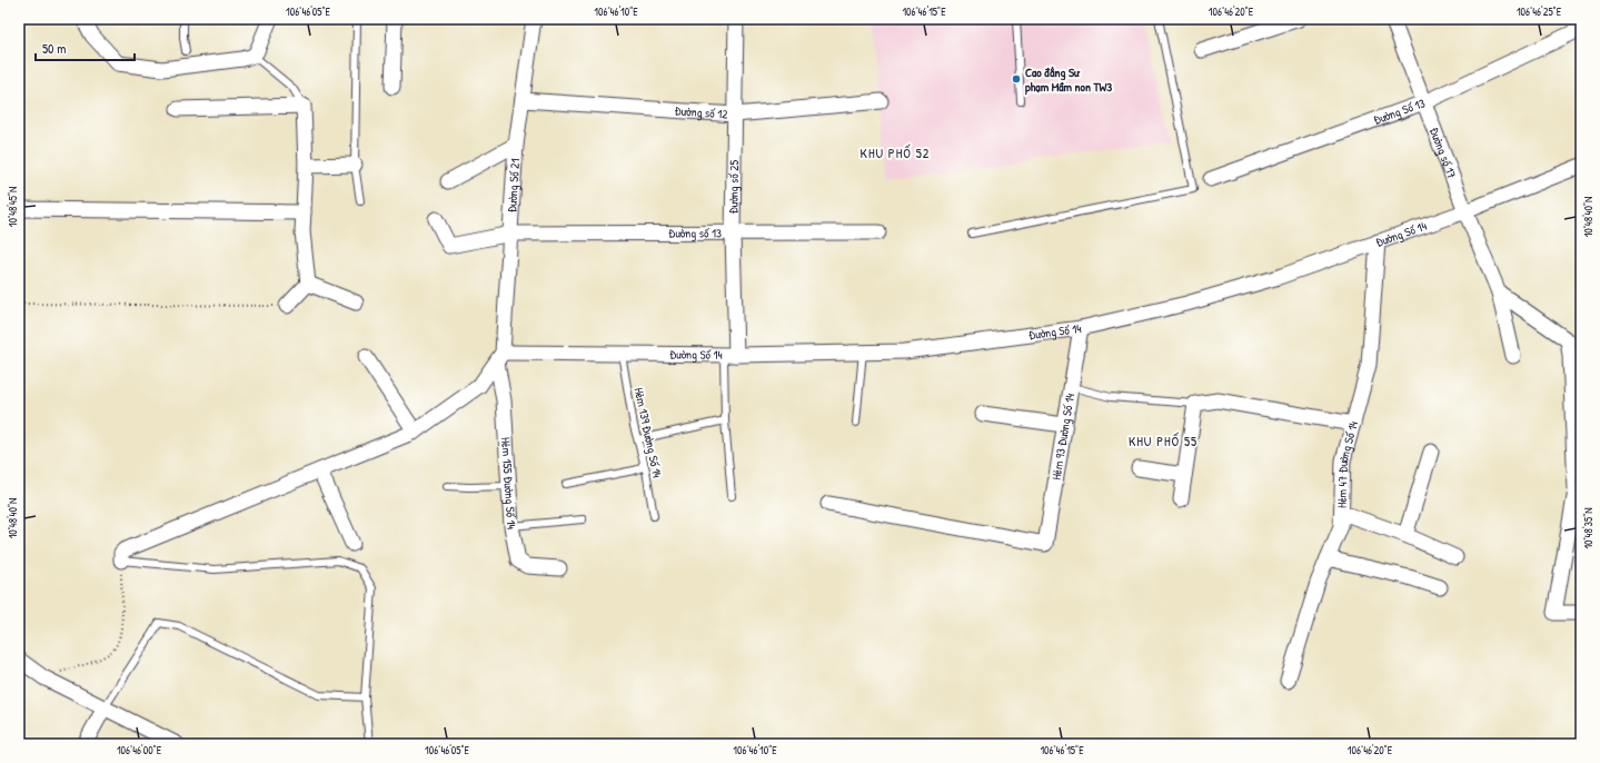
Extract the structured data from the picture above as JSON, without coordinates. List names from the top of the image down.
{
  "streets": {
    "street": [
      "Đường Số 13",
      "Đường số 12",
      "Đường số 17",
      "Đường Số 21",
      "Đường số 25",
      "Đường số 13",
      "Đường Số 14",
      "Hẻm 93 Đường Số 14",
      "Hẻm 47 Đường Số 14",
      "Hẻm 155 Đường Số 14"
    ],
    "lane": ["Hẻm 139 Đường Số 14"]
  },
  "crossings": [
    ["Đường Số 13", "Đường số 17"],
    ["Đường số 12", "Đường Số 21"],
    ["Đường số 12", "Đường số 25"],
    ["Đường số 17", "Đường Số 14"],
    ["Đường Số 21", "Đường số 13"],
    ["Đường Số 21", "Đường Số 14"],
    ["Đường Số 21", "Hẻm 155 Đường Số 14"],
    ["Đường số 25", "Đường số 13"],
    ["Đường số 25", "Đường Số 14"],
    ["Đường Số 14", "Hẻm 139 Đường Số 14"],
    ["Đường Số 14", "Hẻm 93 Đường Số 14"],
    ["Đường Số 14", "Hẻm 47 Đường Số 14"],
    ["Đường Số 14", "Hẻm 155 Đường Số 14"]
  ],
  "districts": ["KHU PHỐ 52", "KHU PHỐ 55"],
  "places": ["Cao đẳng Sư phạm Mầm non TW3"],
  "scale_bar": "50 m",
  "coordinates": [
    "106°46'05\"E",
    "106°46'10\"E",
    "106°46'15\"E",
    "106°46'20\"E",
    "106°46'25\"E",
    "10°48'45\"N",
    "10°48'40\"N",
    "10°48'35\"N",
    "106°46'00\"E"
  ]
}
